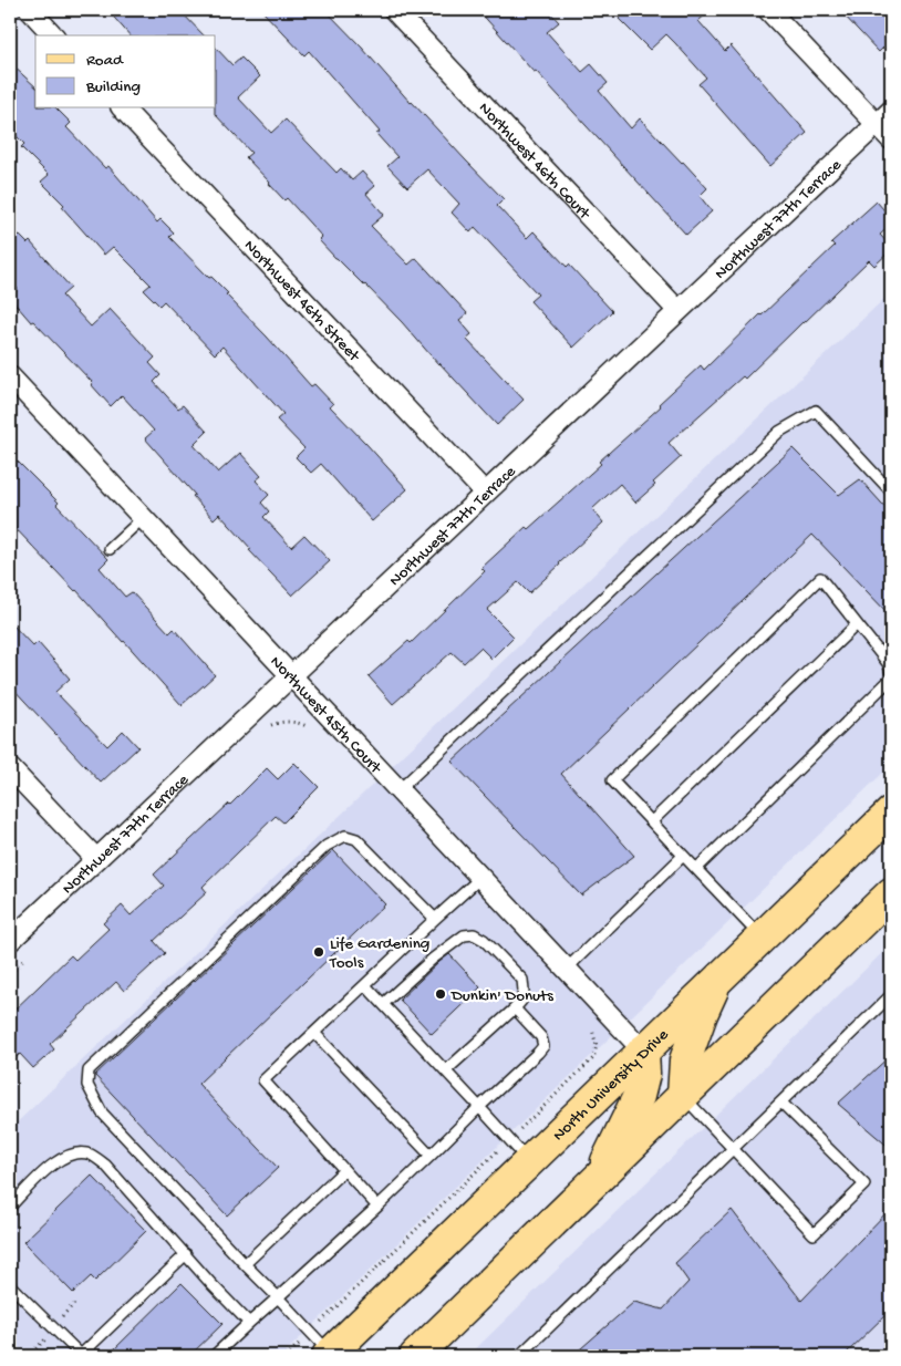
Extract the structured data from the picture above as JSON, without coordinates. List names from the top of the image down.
{
  "streets": {
    "main road": ["North University Drive"],
    "street": [
      "Northwest 46th Court",
      "Northwest 77th Terrace",
      "Northwest 46th Street",
      "Northwest 45th Court"
    ]
  },
  "crossings": [
    ["Northwest 46th Court", "Northwest 77th Terrace"],
    ["Northwest 77th Terrace", "Northwest 46th Street"],
    ["Northwest 77th Terrace", "Northwest 45th Court"],
    ["Northwest 45th Court", "North University Drive"]
  ],
  "places": ["Life Gardening Tools", "Dunkin' Donuts"],
  "legend": ["Road", "Building"]
}
